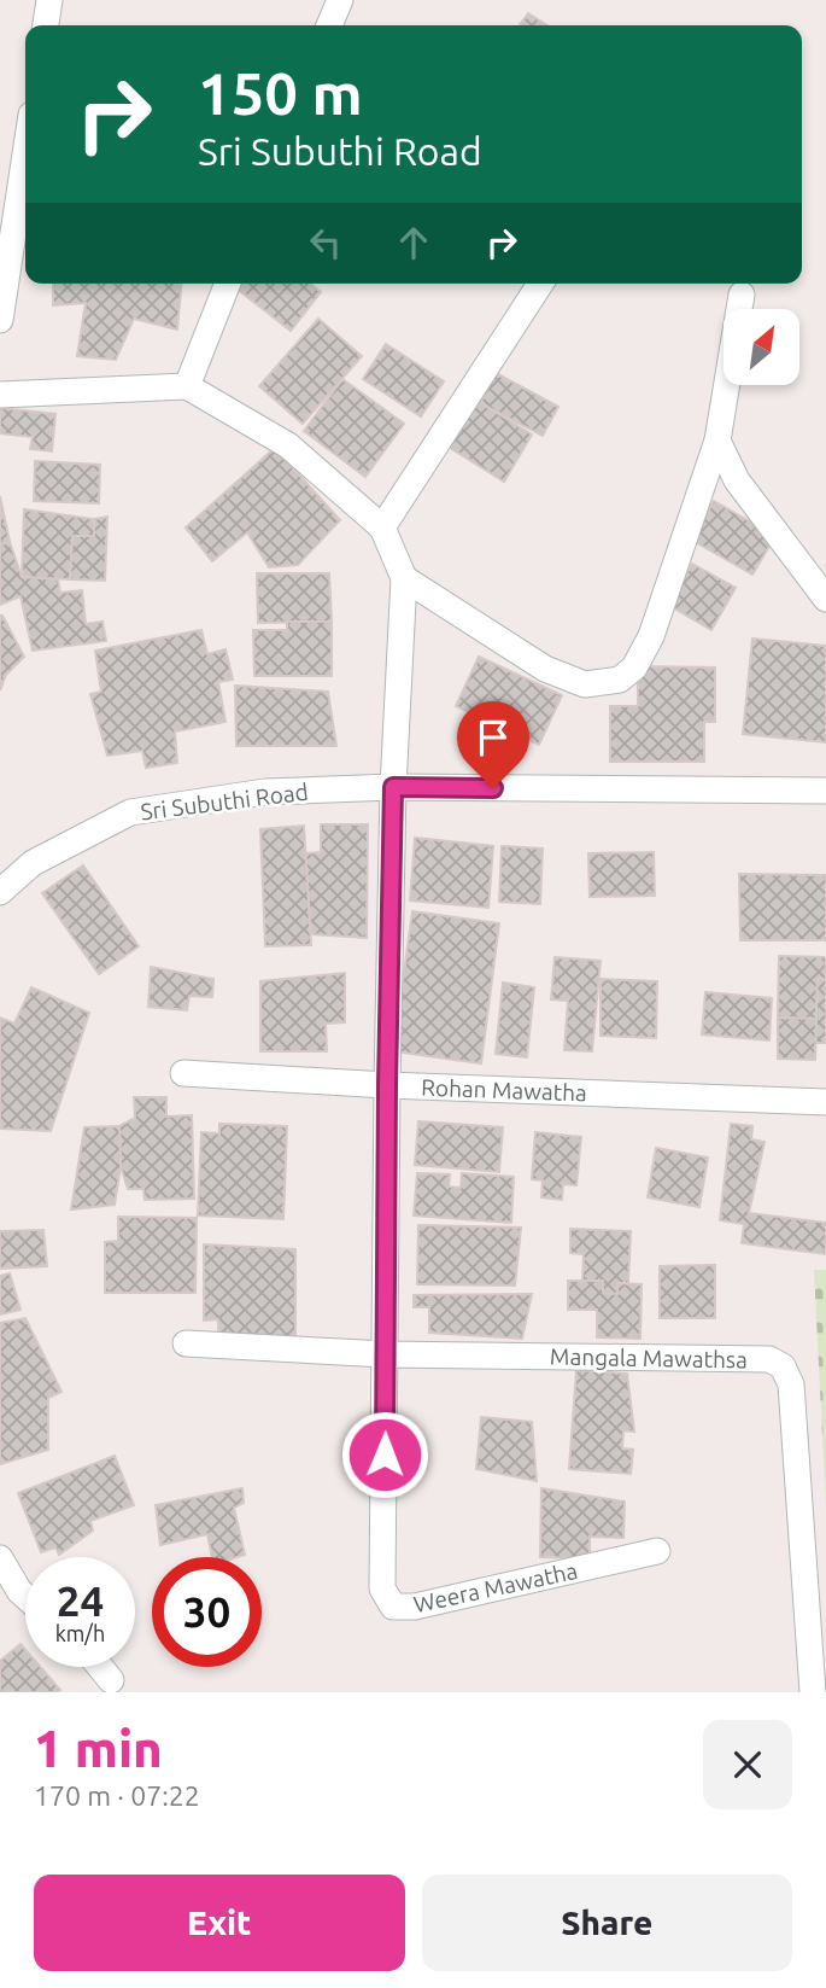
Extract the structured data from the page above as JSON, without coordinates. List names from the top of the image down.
{
  "streets": {
    "street": [
      "Sri Subuthi Road",
      "Rohan Mawatha",
      "Mangala Mawathsa",
      "Weera Mawatha"
    ]
  },
  "crossings": [
    ["Sri Subuthi Road", "Weera Mawatha"],
    ["Rohan Mawatha", "Weera Mawatha"],
    ["Mangala Mawathsa", "Weera Mawatha"]
  ],
  "north": "top right",
  "page": {
    "turn": ["150 m", "Sri Subuthi Road"],
    "speed": "24 km/h",
    "limit": "30",
    "heading": ["1 min", "170 m · 07:22"],
    "buttons": ["Exit", "Share"]
  }
}
